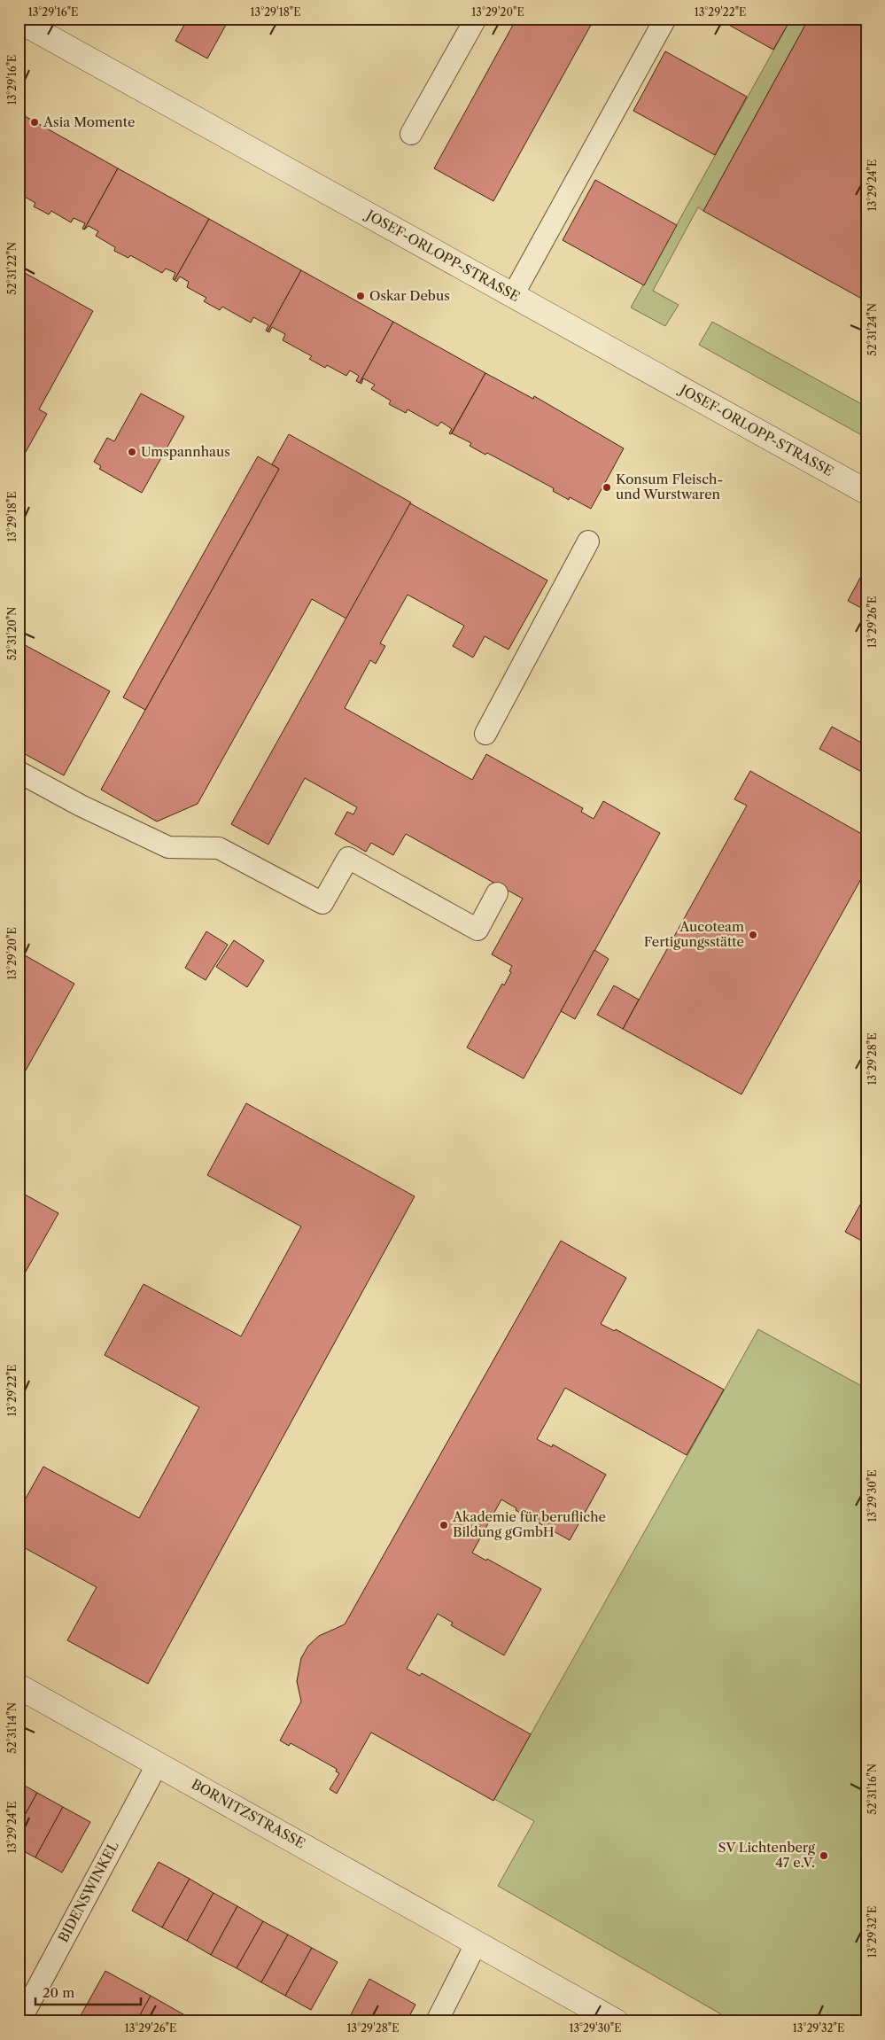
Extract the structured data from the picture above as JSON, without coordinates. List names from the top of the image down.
{
  "streets": {
    "street": ["JOSEF-ORLOPP-STRASSE", "BORNITZSTRASSE"],
    "lane": ["BIDENSWINKEL"]
  },
  "crossings": [
    ["BORNITZSTRASSE", "BIDENSWINKEL"]
  ],
  "places": [
    "Asia Momente",
    "Oskar Debus",
    "Umspannhaus",
    "Konsum Fleisch- und Wurstwaren",
    "Aucoteam Fertigungsstätte",
    "Akademie für berufliche Bildung gGmbH",
    "SV Lichtenberg 47 e.V."
  ],
  "scale_bar": "20 m",
  "coordinates": [
    "13°29'16\"E",
    "13°29'18\"E",
    "13°29'20\"E",
    "13°29'22\"E",
    "13°29'24\"E",
    "52°31'22\"N",
    "52°31'24\"N",
    "13°29'26\"E",
    "52°31'20\"N",
    "13°29'28\"E",
    "13°29'30\"E",
    "52°31'14\"N",
    "52°31'16\"N",
    "13°29'32\"E"
  ]
}
